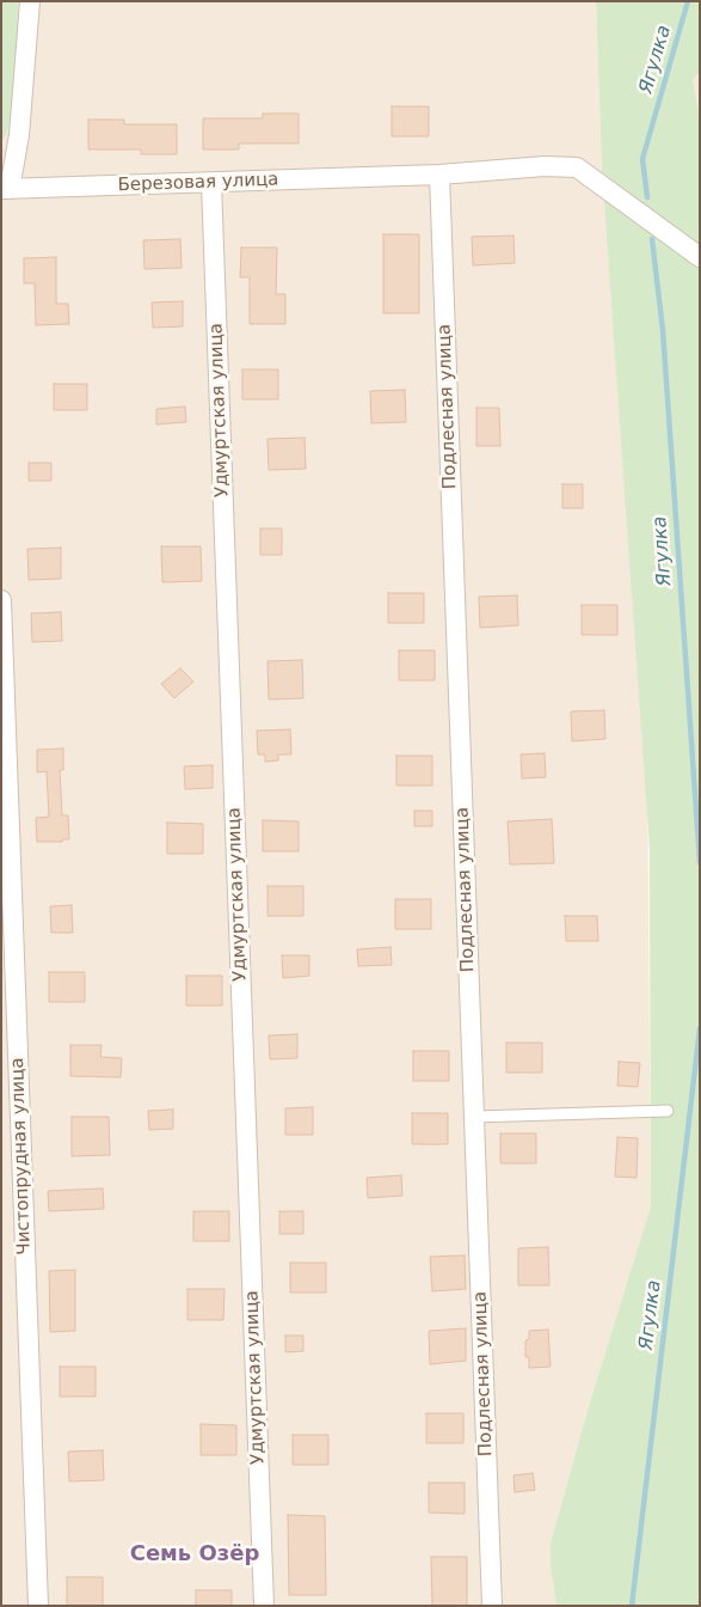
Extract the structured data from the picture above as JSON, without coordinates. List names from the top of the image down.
{
  "streets": {
    "street": [
      "Березовая улица",
      "Подлесная улица",
      "Удмуртская улица",
      "Чистопрудная улица"
    ]
  },
  "crossings": [
    ["Березовая улица", "Подлесная улица"],
    ["Березовая улица", "Удмуртская улица"]
  ],
  "districts": ["Семь Озёр"],
  "water": ["Ягулка"]
}
